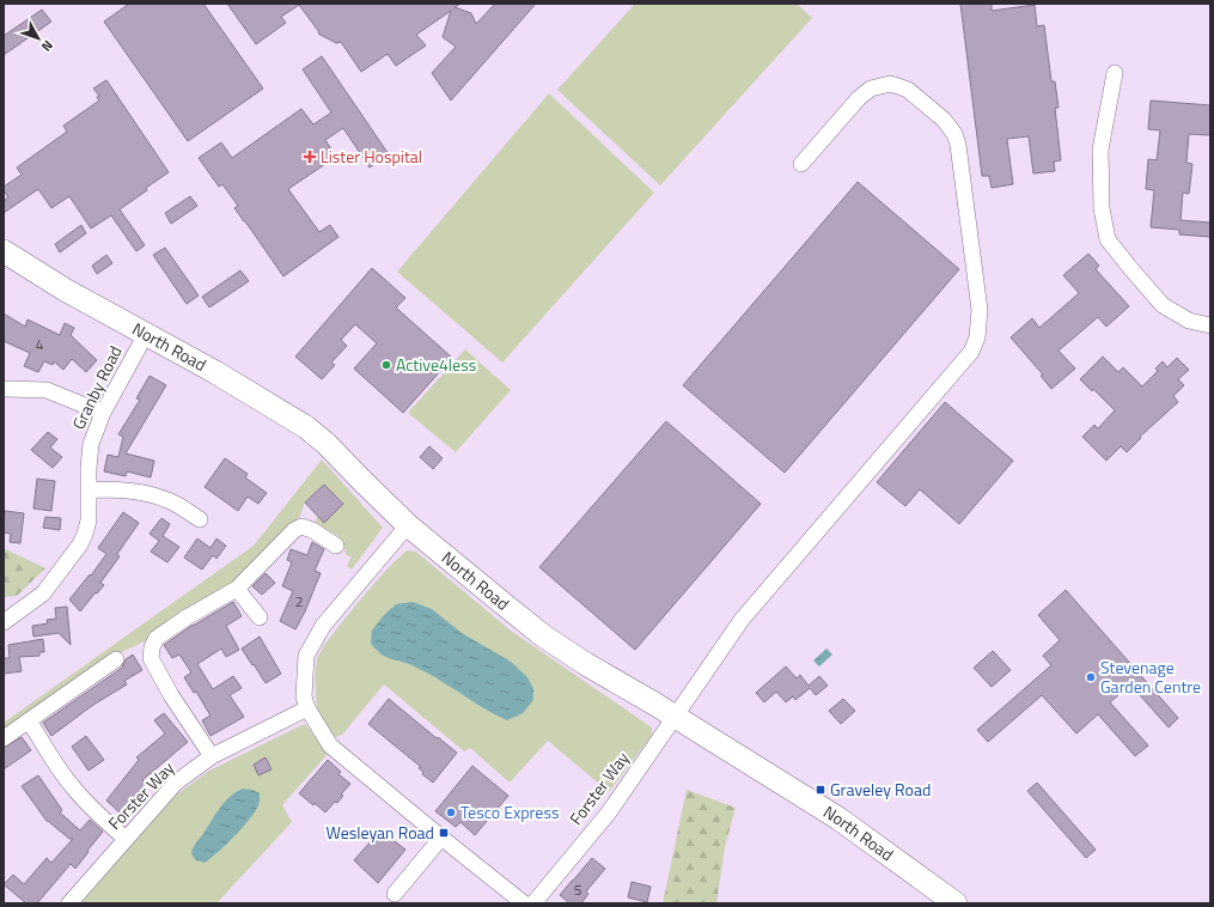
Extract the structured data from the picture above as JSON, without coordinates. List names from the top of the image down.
{
  "streets": {
    "main road": ["North Road"],
    "street": ["Granby Road", "Forster Way"]
  },
  "crossings": [
    ["North Road", "Granby Road"],
    ["North Road", "Forster Way"]
  ],
  "places": {
    "health": ["Lister Hospital"],
    "other": ["Active4less", "Stevenage Garden Centre", "Tesco Express"],
    "transit": ["Graveley Road", "Wesleyan Road"]
  },
  "house_numbers": ["4", "2", "5"],
  "north": "bottom right"
}
